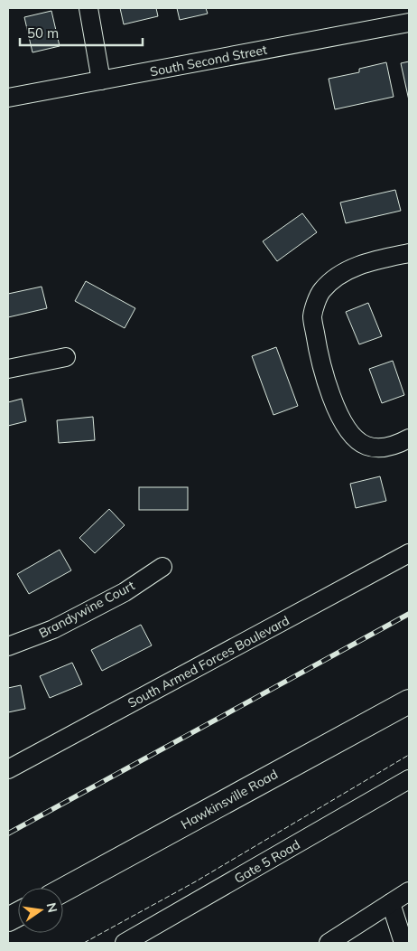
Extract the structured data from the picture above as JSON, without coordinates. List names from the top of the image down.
{
  "streets": {
    "main road": ["Hawkinsville Road"],
    "street": [
      "South Second Street",
      "Brandywine Court",
      "South Armed Forces Boulevard",
      "Gate 5 Road"
    ]
  },
  "scale_bar": "50 m",
  "north": "right"
}
